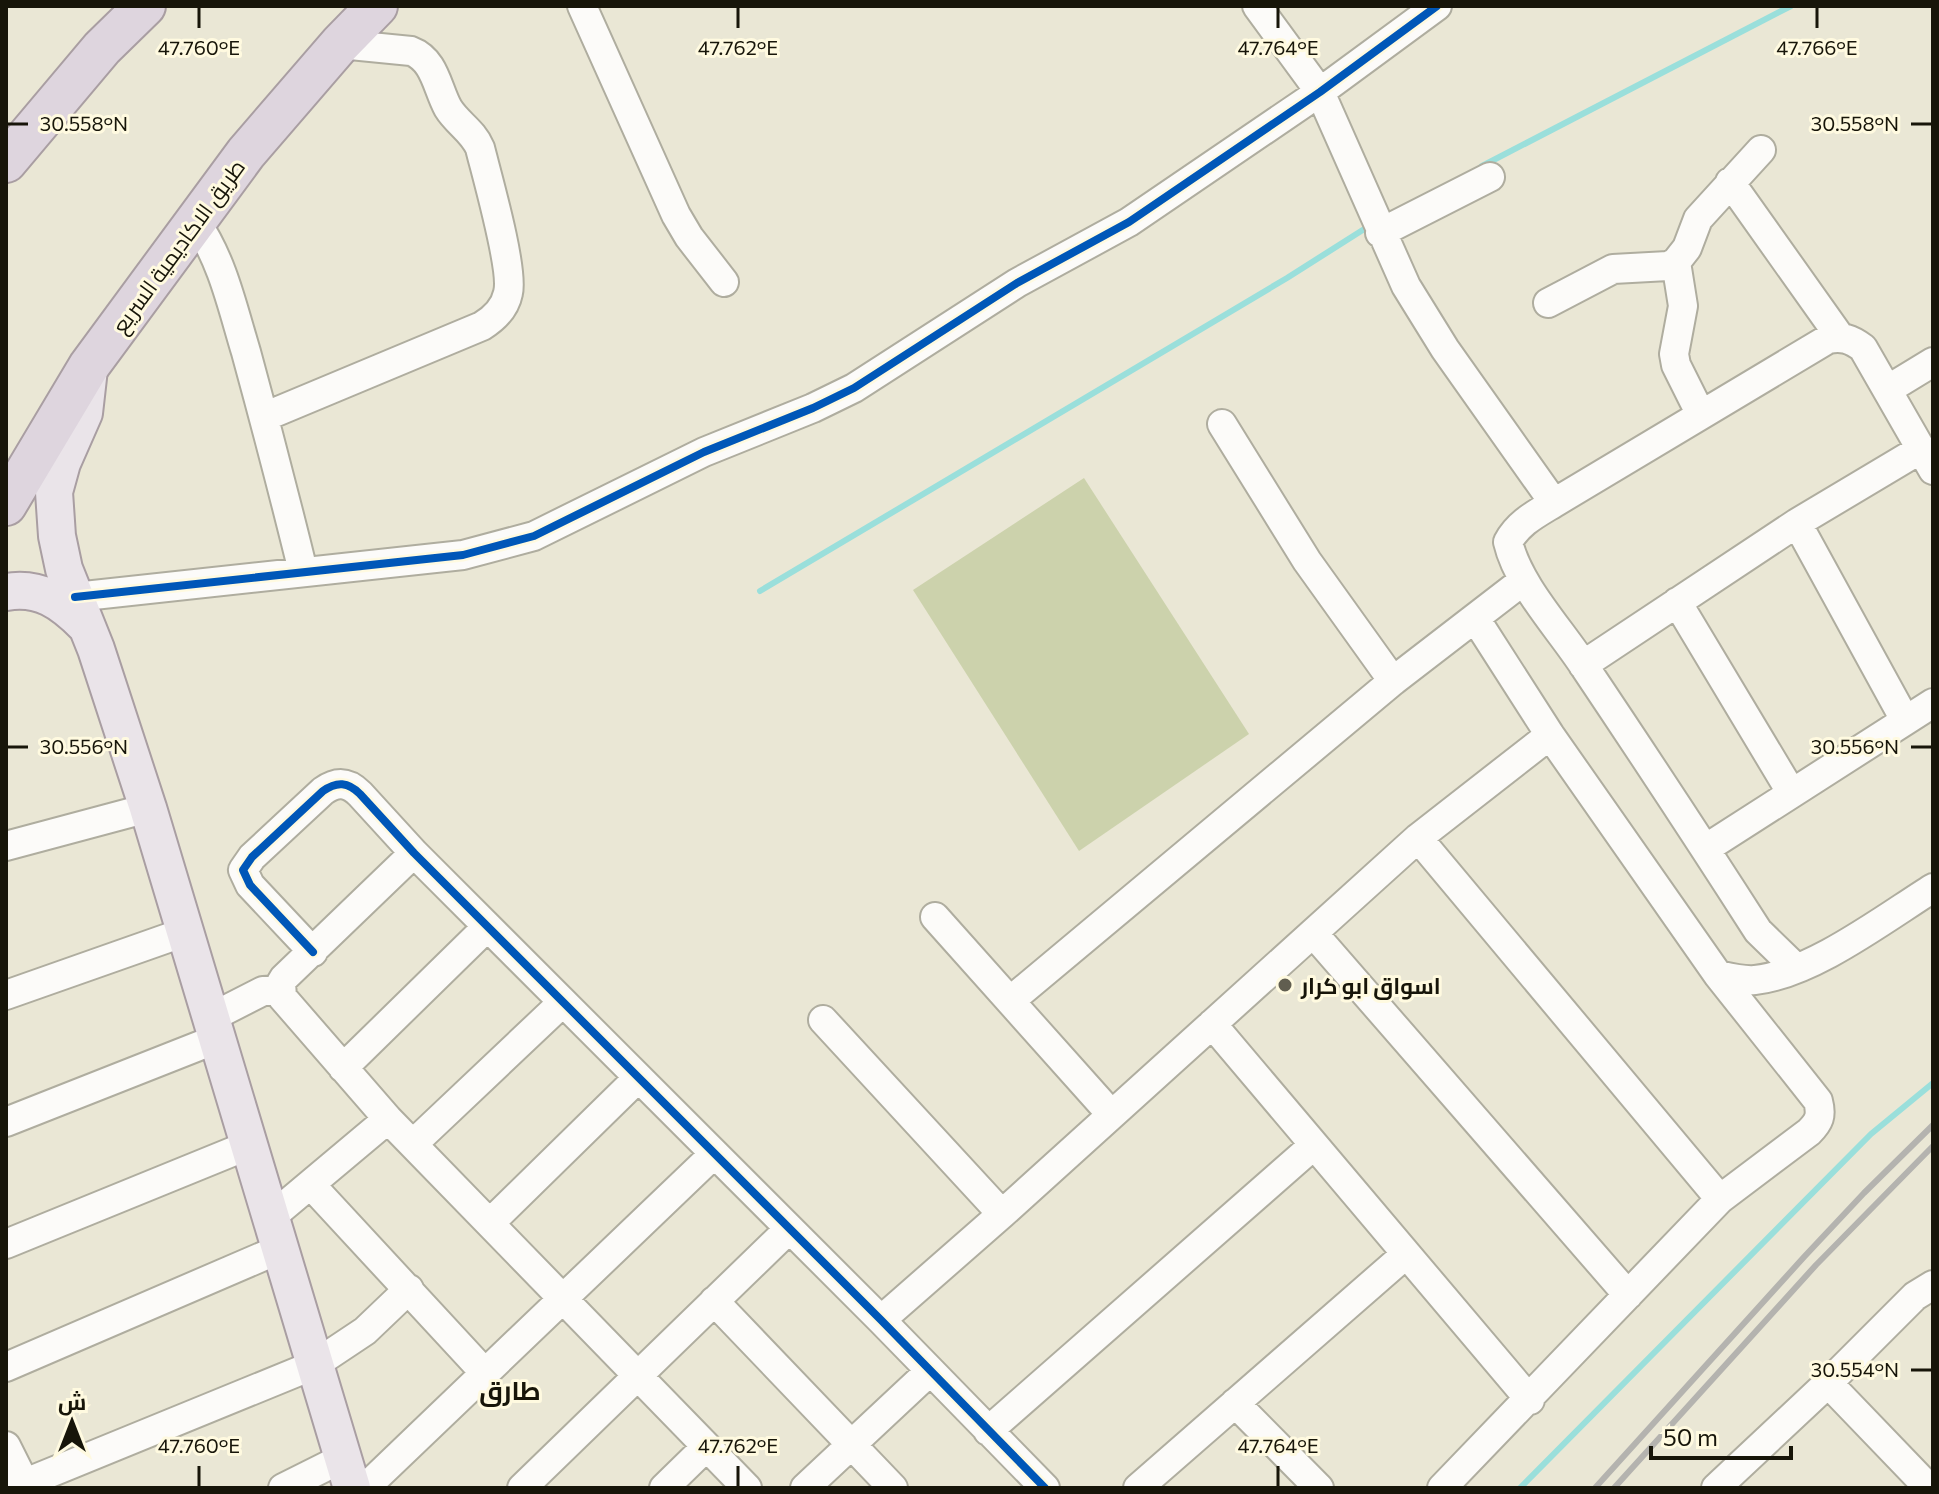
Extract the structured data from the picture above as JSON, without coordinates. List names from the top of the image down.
{
  "streets": {
    "highway": ["طريق الاكاديمية السريع"]
  },
  "districts": ["طارق"],
  "places": ["اسواق ابو كرار"],
  "scale_bar": "50 m",
  "north": "top",
  "coordinates": [
    "47.760°E",
    "47.762°E",
    "47.764°E",
    "47.766°E",
    "30.558°N",
    "30.556°N",
    "30.554°N"
  ]
}
